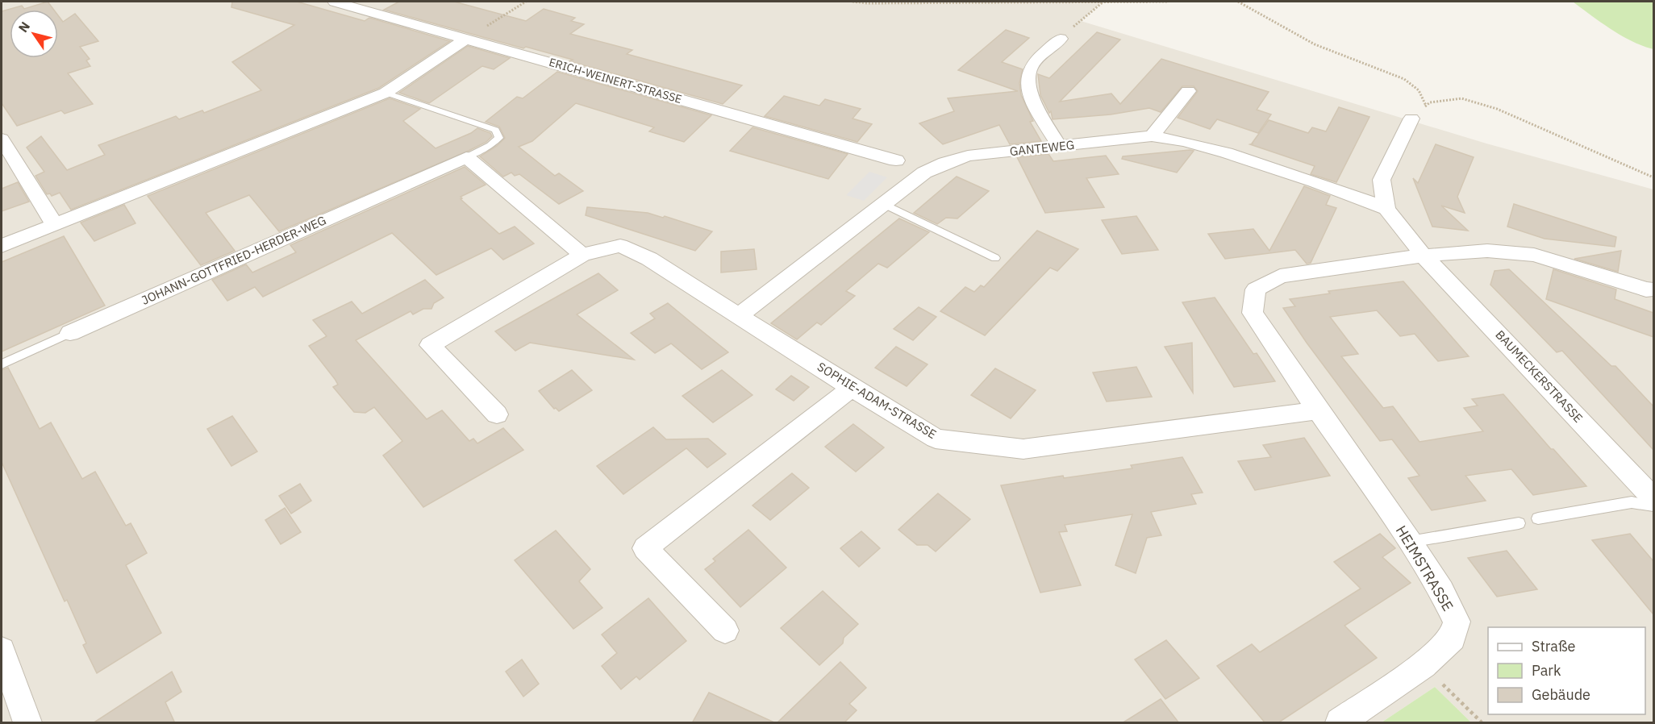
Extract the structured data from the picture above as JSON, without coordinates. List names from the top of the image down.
{
  "streets": {
    "street": [
      "ERICH-WEINERT-STRASSE",
      "GANTEWEG",
      "JOHANN-GOTTFRIED-HERDER-WEG",
      "BAUMECKERSTRASSE",
      "SOPHIE-ADAM-STRASSE",
      "HEIMSTRASSE"
    ]
  },
  "crossings": [
    ["GANTEWEG", "BAUMECKERSTRASSE"],
    ["GANTEWEG", "SOPHIE-ADAM-STRASSE"],
    ["SOPHIE-ADAM-STRASSE", "HEIMSTRASSE"]
  ],
  "legend": ["Straße", "Park", "Gebäude"],
  "north": "top left"
}
